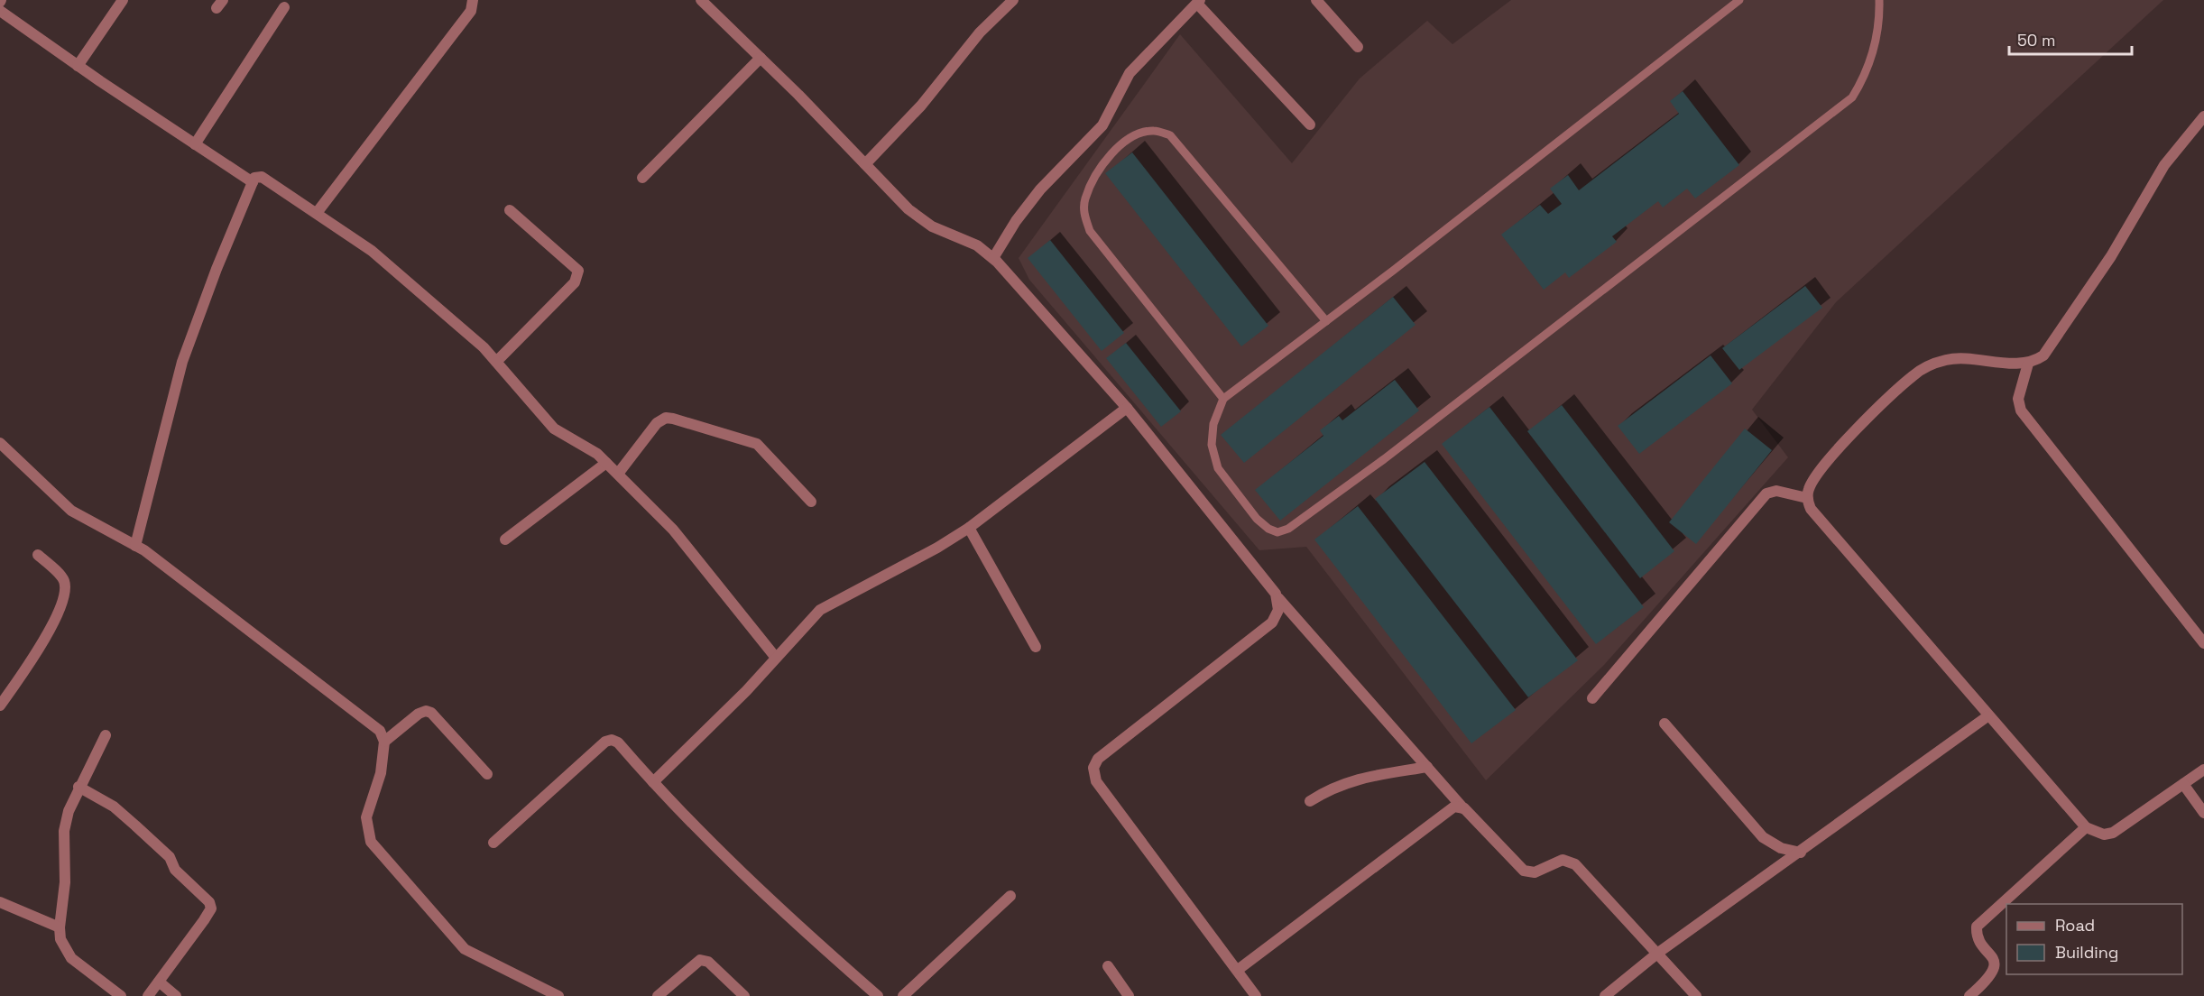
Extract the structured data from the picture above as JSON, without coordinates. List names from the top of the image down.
{
  "legend": ["Road", "Building"],
  "scale_bar": "50 m"
}
